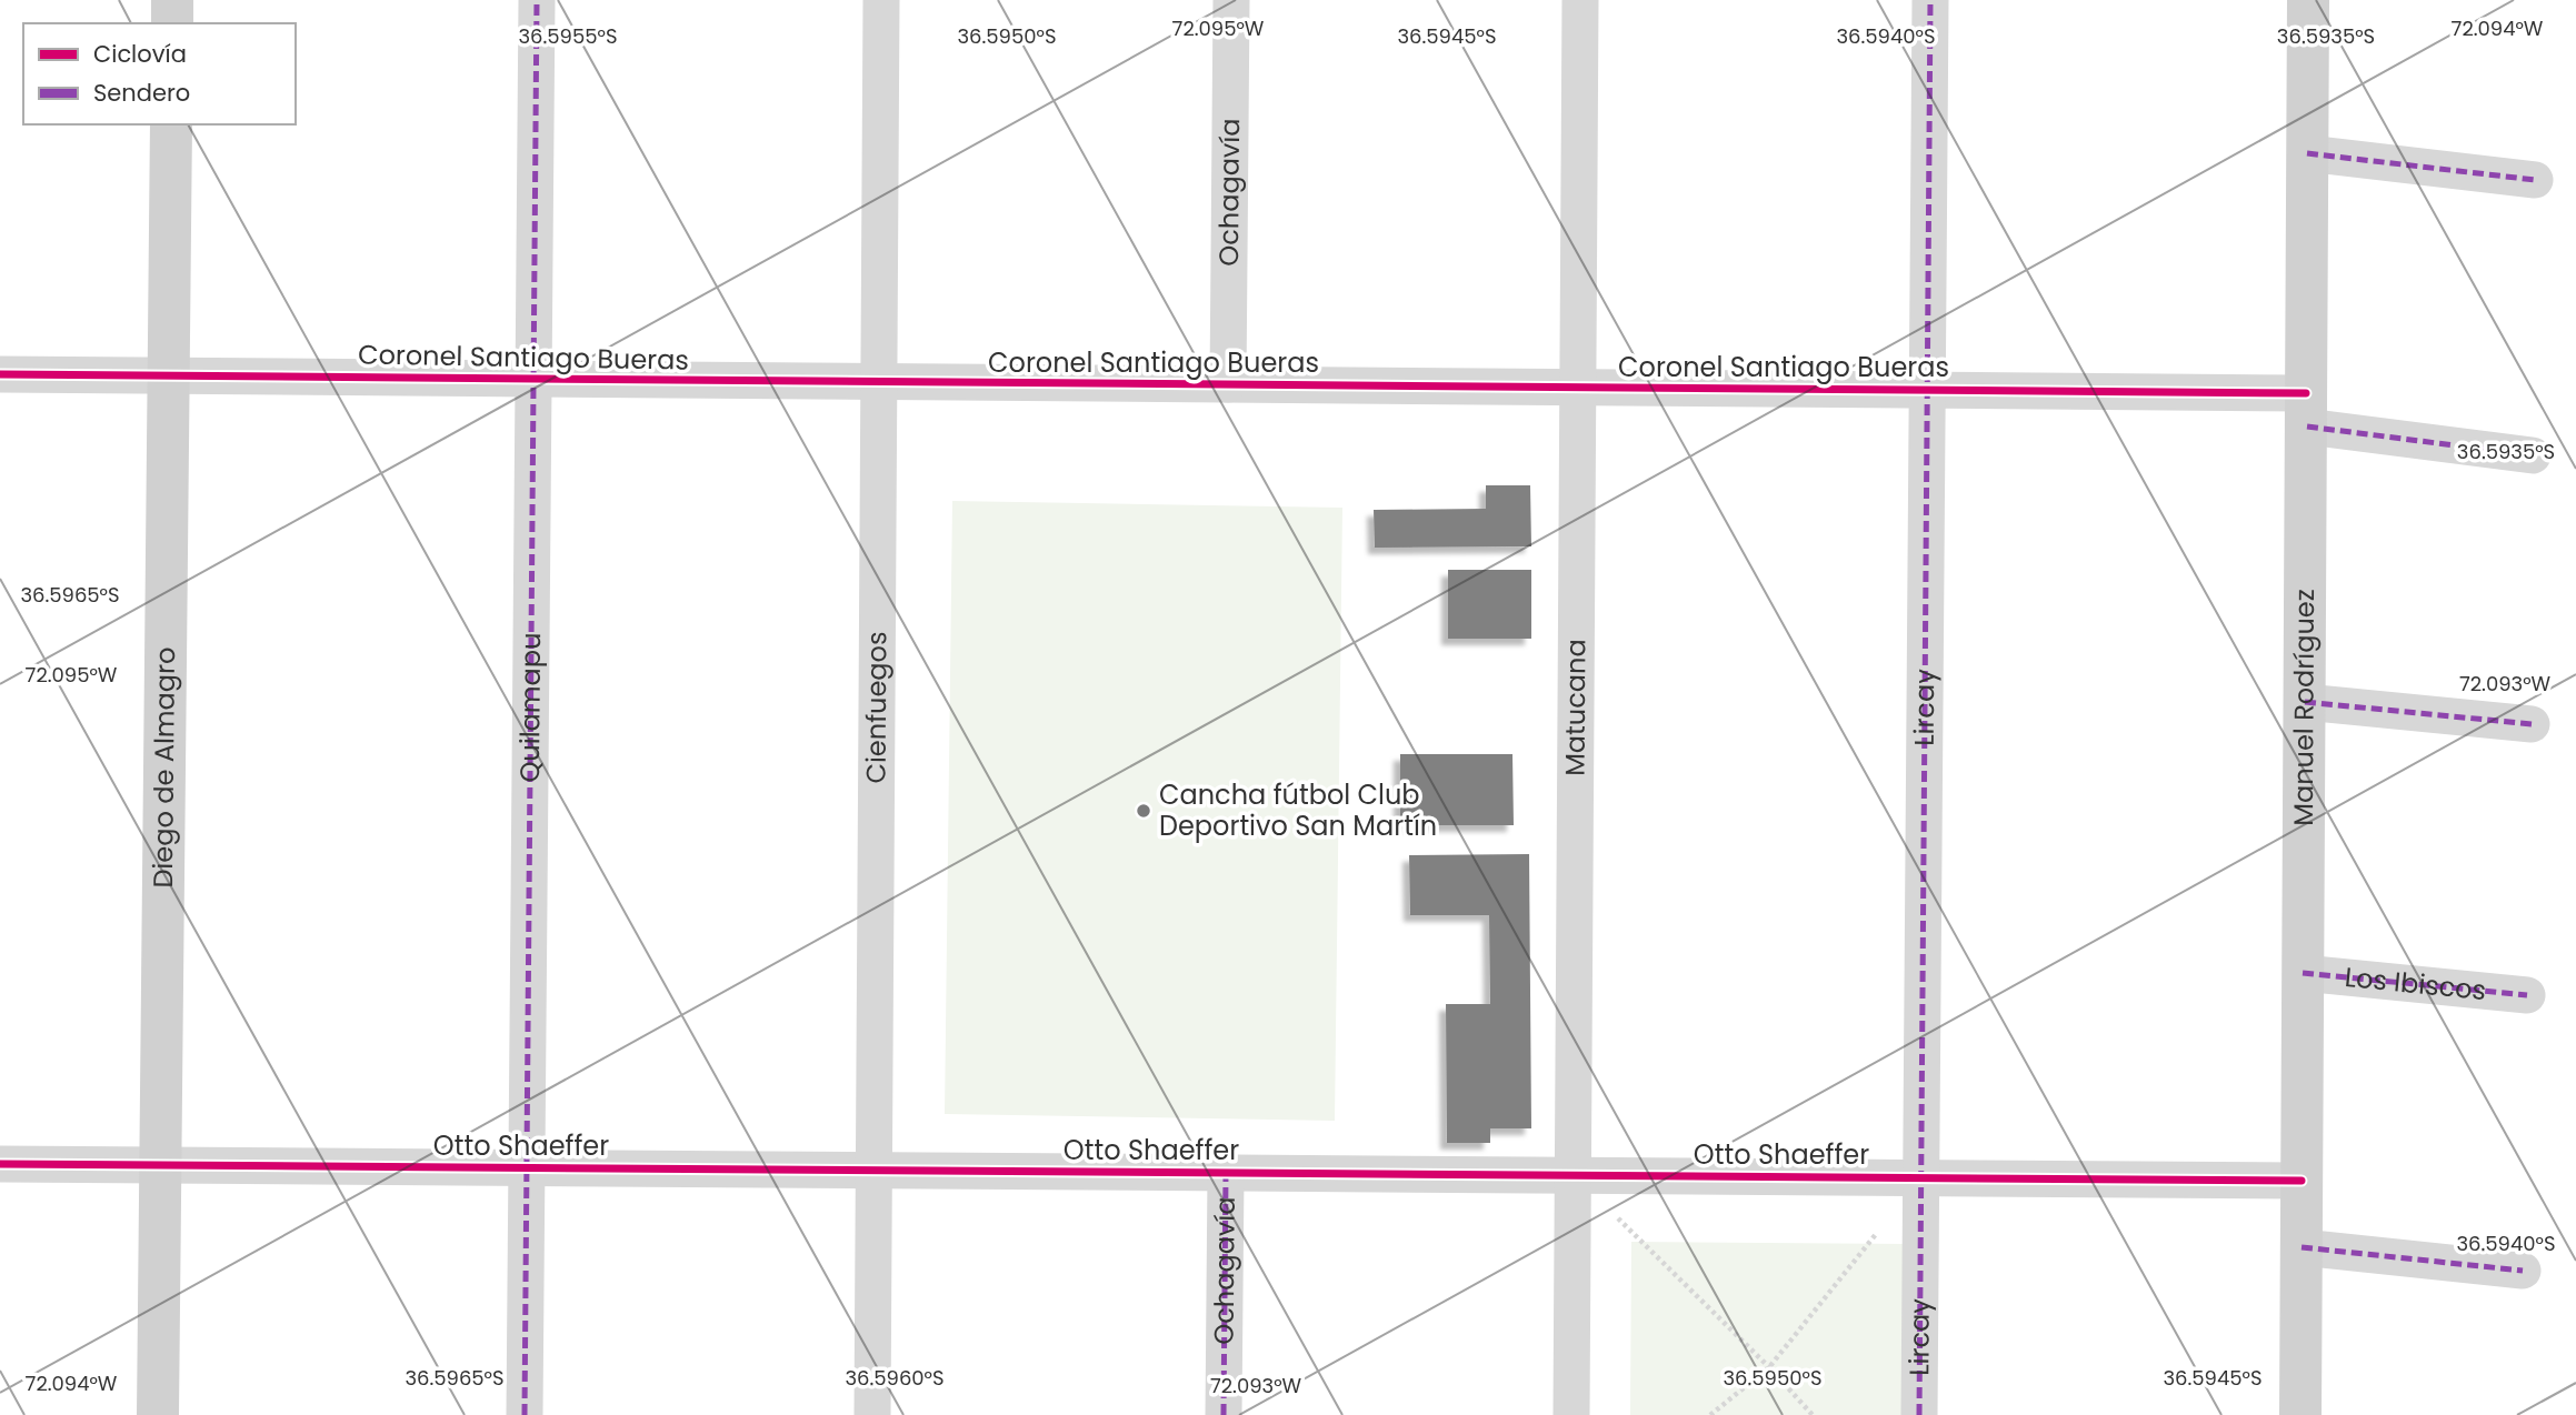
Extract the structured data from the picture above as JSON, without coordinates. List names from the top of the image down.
{
  "streets": {
    "street": [
      "Ochagavía",
      "Coronel Santiago Bueras",
      "Quilamapu",
      "Cienfuegos",
      "Matucana",
      "Lircay",
      "Manuel Rodríguez",
      "Diego de Almagro",
      "Los Ibiscos",
      "Otto Shaeffer"
    ]
  },
  "crossings": [
    ["Ochagavía", "Coronel Santiago Bueras"],
    ["Ochagavía", "Otto Shaeffer"],
    ["Coronel Santiago Bueras", "Quilamapu"],
    ["Coronel Santiago Bueras", "Cienfuegos"],
    ["Coronel Santiago Bueras", "Matucana"],
    ["Coronel Santiago Bueras", "Lircay"],
    ["Coronel Santiago Bueras", "Manuel Rodríguez"],
    ["Coronel Santiago Bueras", "Diego de Almagro"],
    ["Quilamapu", "Otto Shaeffer"],
    ["Cienfuegos", "Otto Shaeffer"],
    ["Matucana", "Otto Shaeffer"],
    ["Lircay", "Otto Shaeffer"],
    ["Manuel Rodríguez", "Los Ibiscos"],
    ["Manuel Rodríguez", "Otto Shaeffer"],
    ["Diego de Almagro", "Otto Shaeffer"]
  ],
  "places": ["Cancha fútbol Club Deportivo San Martín"],
  "legend": ["Ciclovía", "Sendero"],
  "coordinates": [
    "72.094°W",
    "72.095°W",
    "36.5955°S",
    "36.5950°S",
    "36.5945°S",
    "36.5940°S",
    "36.5935°S",
    "36.5965°S",
    "72.093°W",
    "36.5960°S"
  ]
}
